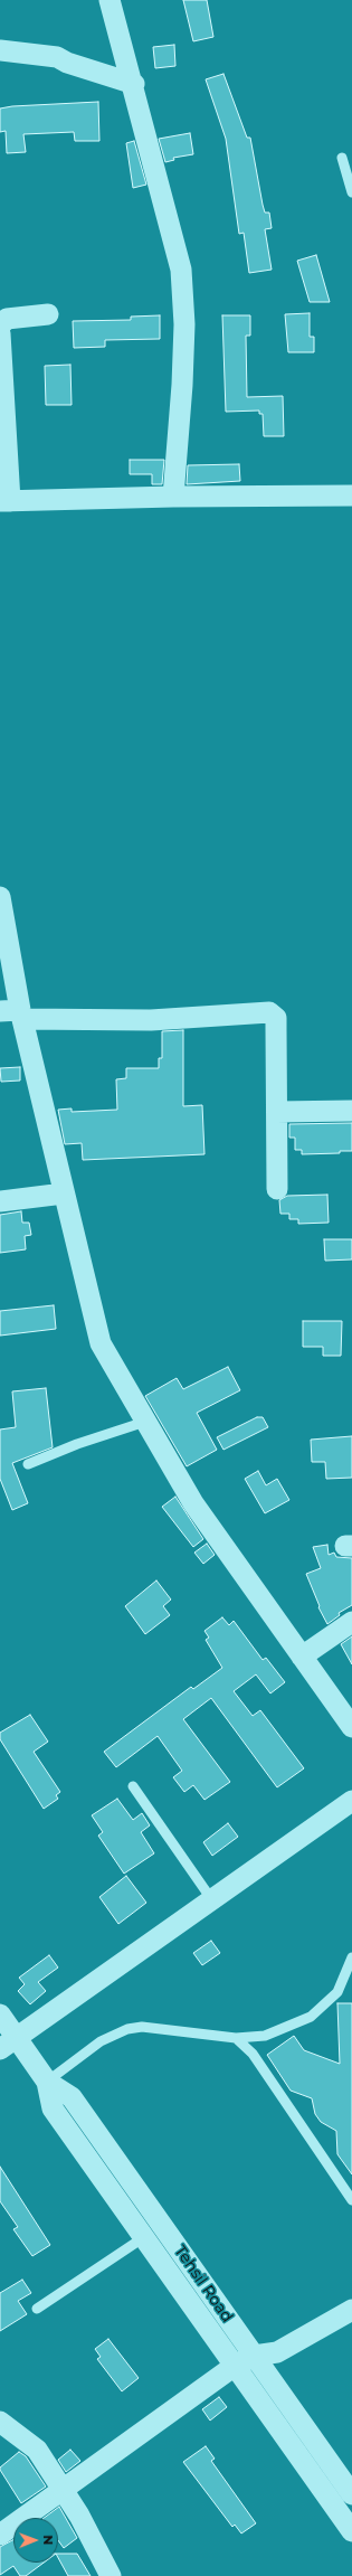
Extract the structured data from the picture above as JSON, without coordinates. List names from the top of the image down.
{
  "streets": {
    "street": ["Tehsil Road"]
  },
  "north": "right"
}
